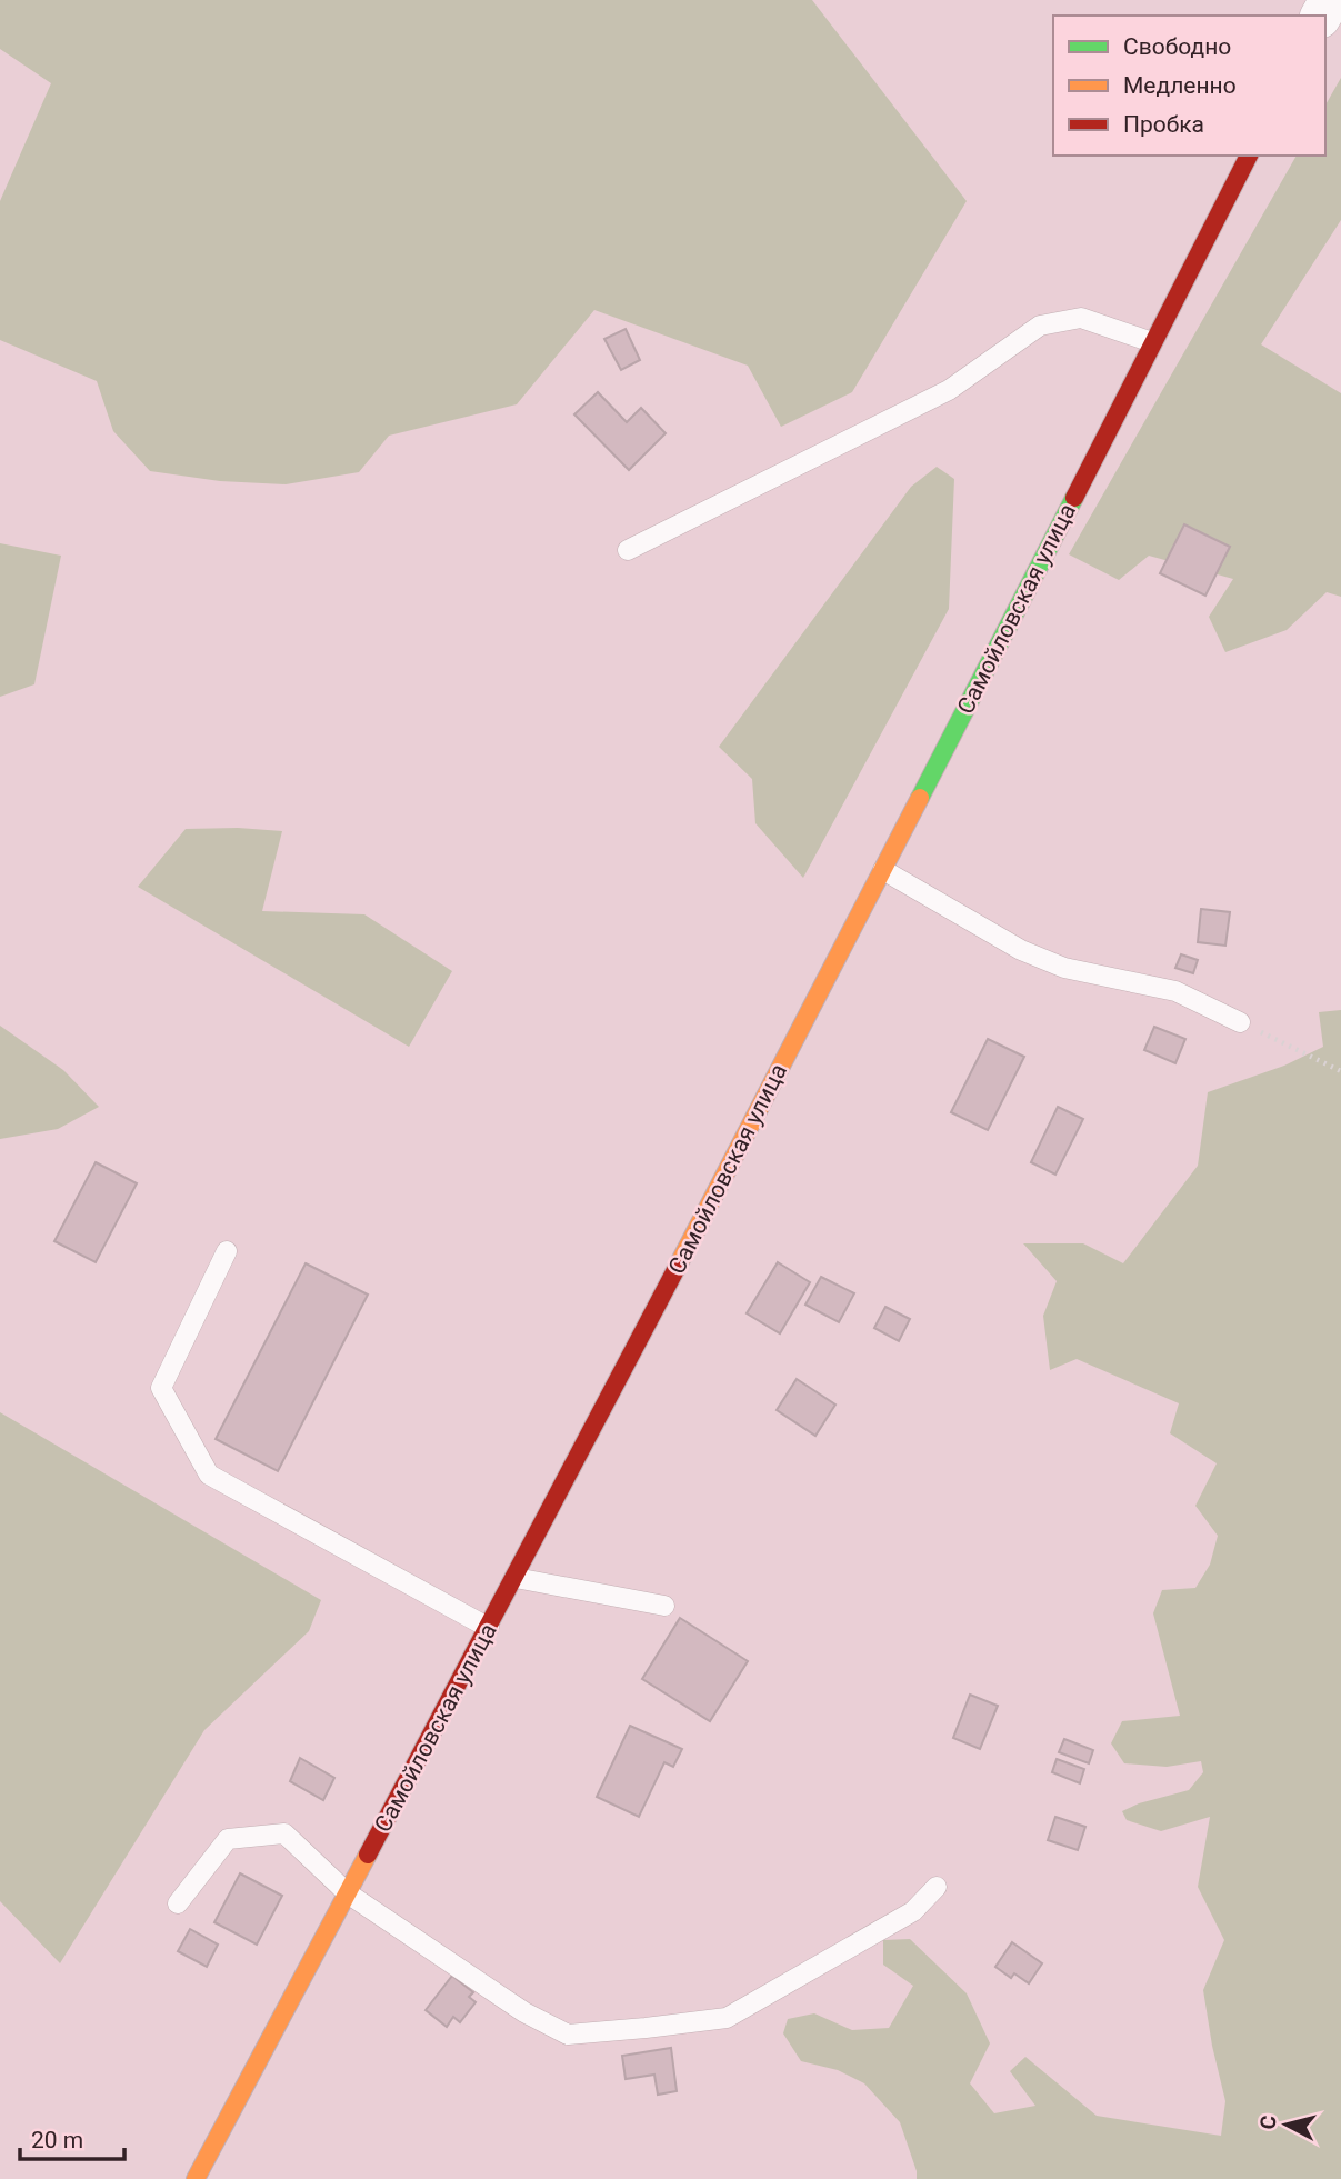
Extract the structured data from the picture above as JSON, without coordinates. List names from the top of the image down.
{
  "streets": {
    "street": ["Самойловская улица"]
  },
  "legend": ["Свободно", "Медленно", "Пробка"],
  "scale_bar": "20 m",
  "north": "left"
}
